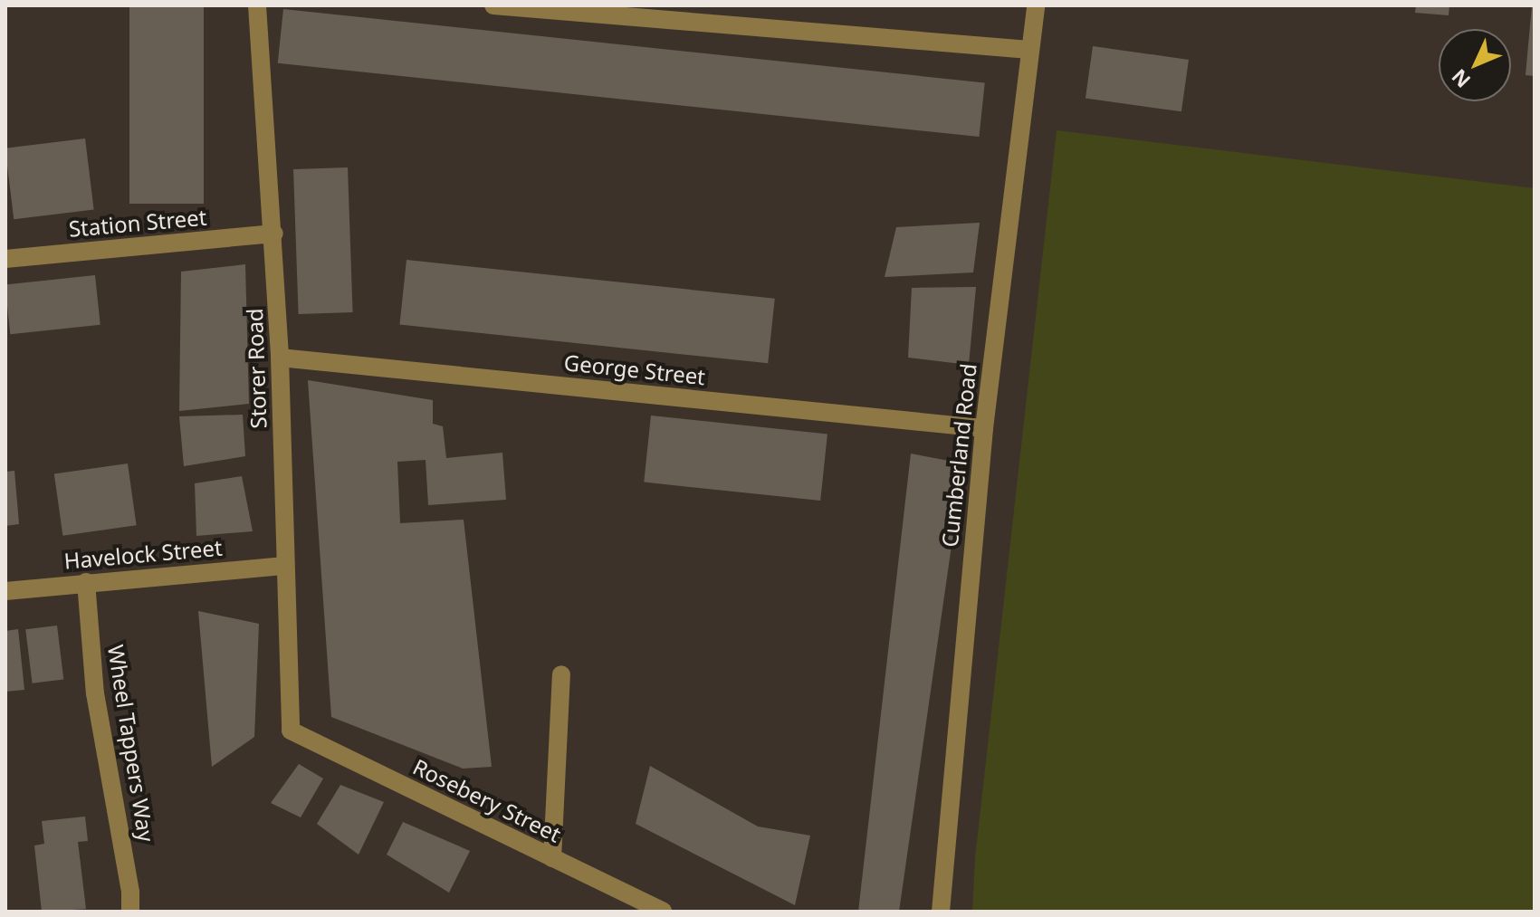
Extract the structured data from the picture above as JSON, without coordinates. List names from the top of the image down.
{
  "streets": {
    "street": [
      "Station Street",
      "Storer Road",
      "George Street",
      "Cumberland Road",
      "Havelock Street",
      "Wheel Tappers Way",
      "Rosebery Street"
    ]
  },
  "crossings": [
    ["Station Street", "Storer Road"],
    ["Storer Road", "George Street"],
    ["Storer Road", "Havelock Street"],
    ["Storer Road", "Rosebery Street"],
    ["George Street", "Cumberland Road"],
    ["Havelock Street", "Wheel Tappers Way"]
  ],
  "north": "bottom left"
}
